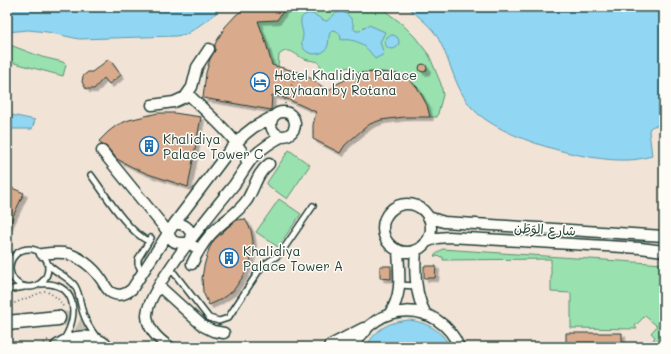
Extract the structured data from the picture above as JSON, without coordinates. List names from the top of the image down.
{
  "streets": {
    "street": ["شارع الوَطَن"]
  },
  "places": {
    "hotel": ["Hotel Khalidiya Palace Rayhaan by Rotana"],
    "building": ["Khalidiya Palace Tower C", "Khalidiya Palace Tower A"]
  }
}
